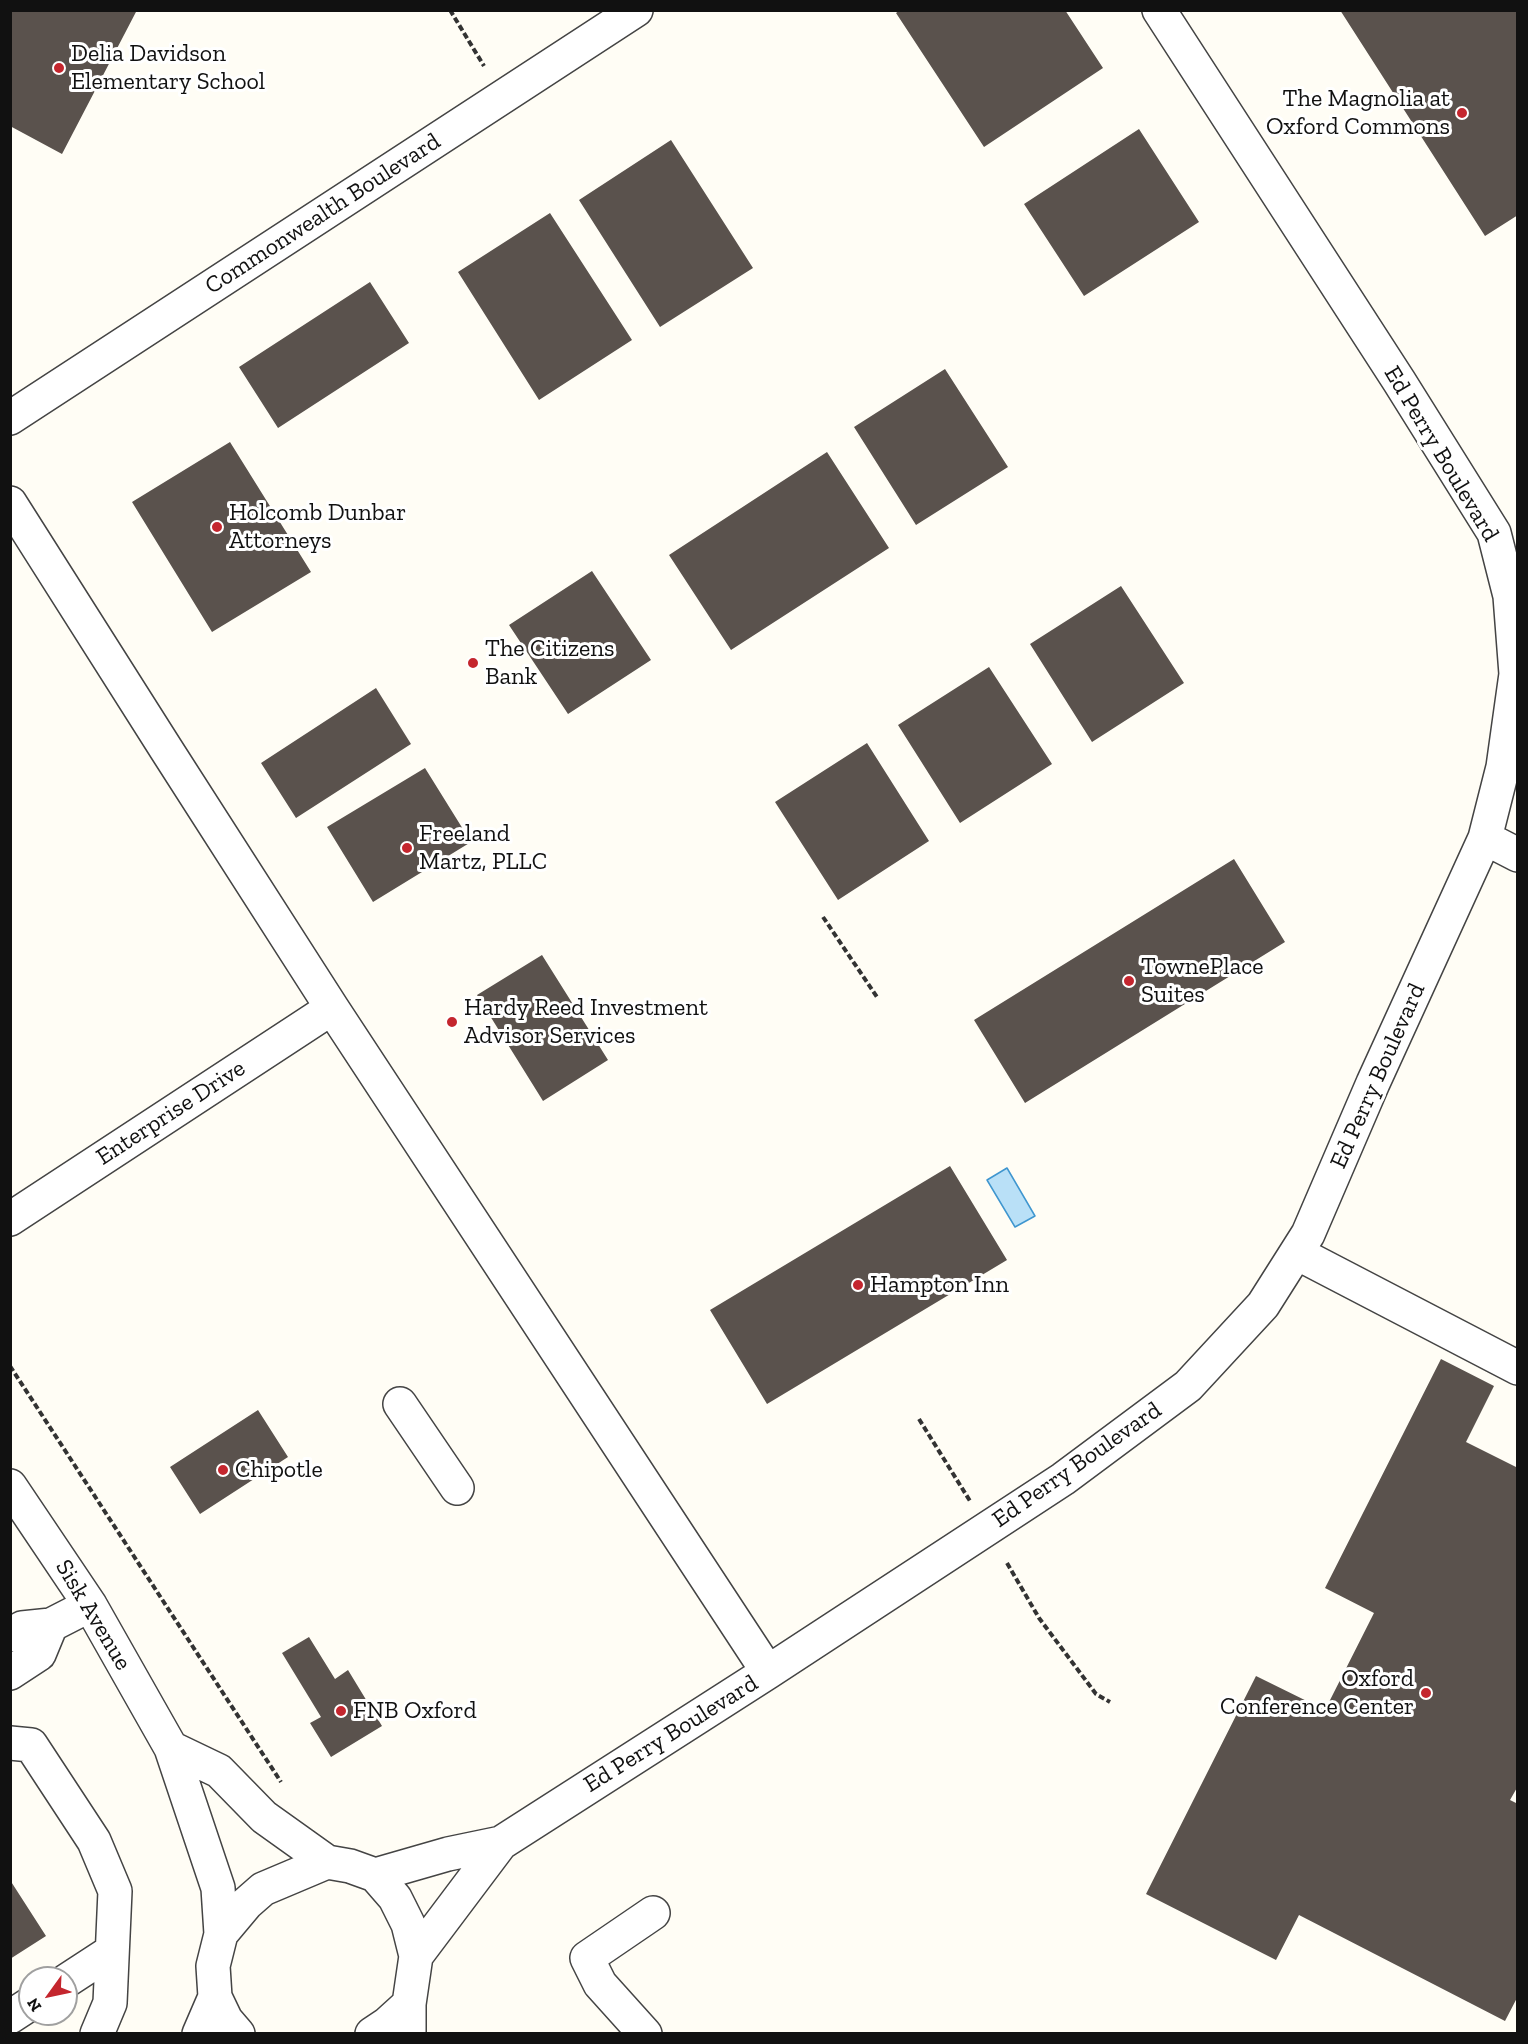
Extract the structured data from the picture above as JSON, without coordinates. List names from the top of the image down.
{
  "streets": {
    "street": [
      "Commonwealth Boulevard",
      "Ed Perry Boulevard",
      "Enterprise Drive",
      "Sisk Avenue"
    ]
  },
  "places": [
    "Delia Davidson Elementary School",
    "The Magnolia at Oxford Commons",
    "Holcomb Dunbar Attorneys",
    "The Citizens Bank",
    "Freeland Martz, PLLC",
    "TownePlace Suites",
    "Hardy Reed Investment Advisor Services",
    "Hampton Inn",
    "Chipotle",
    "Oxford Conference Center",
    "FNB Oxford"
  ],
  "north": "bottom left"
}
